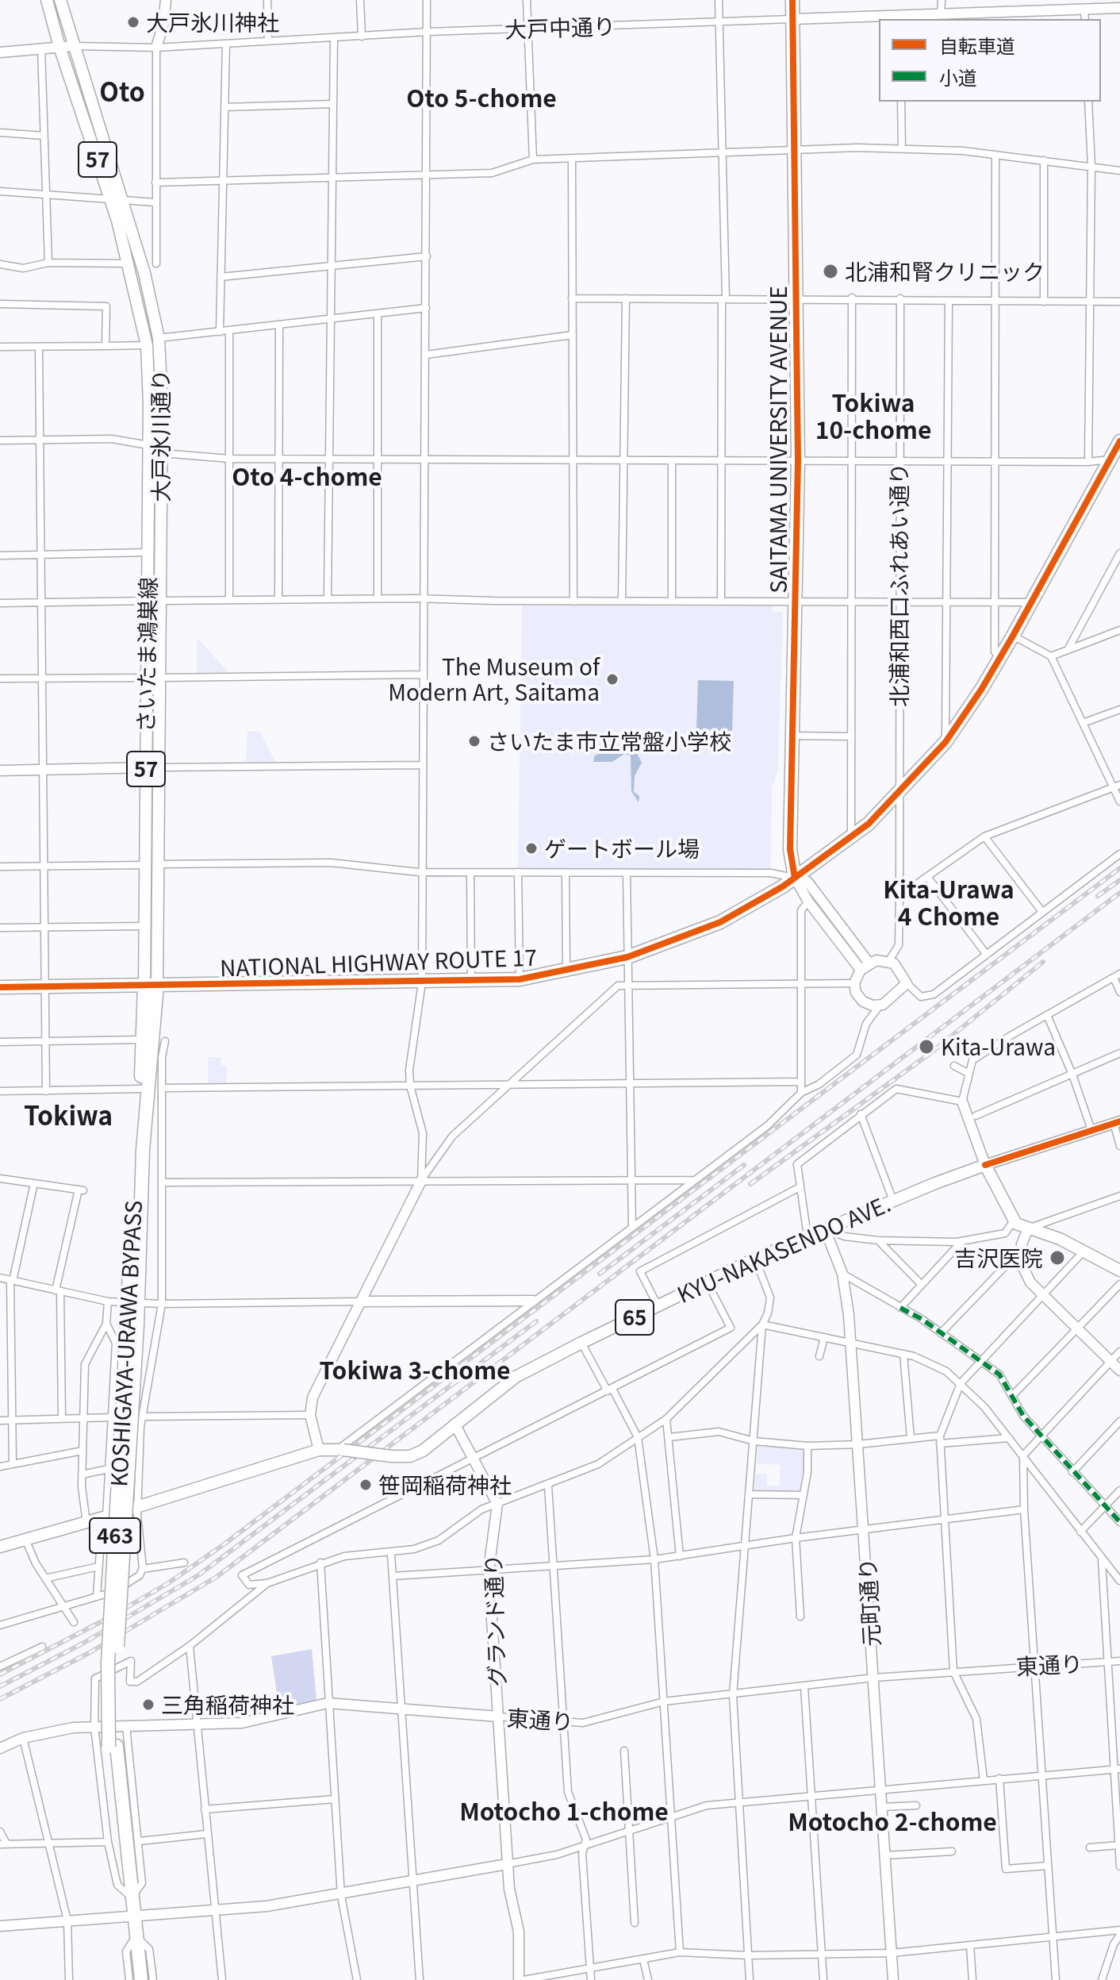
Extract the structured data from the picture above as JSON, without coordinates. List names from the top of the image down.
{
  "streets": {
    "highway": [
      "SAITAMA UNIVERSITY AVENUE",
      "NATIONAL HIGHWAY ROUTE 17",
      "KOSHIGAYA-URAWA BYPASS",
      "463"
    ],
    "main road": [
      "57",
      "大戸氷川通り",
      "さいたま鴻巣線",
      "KYU-NAKASENDO AVE.",
      "65"
    ],
    "street": [
      "大戸中通り",
      "北浦和西口ふれあい通り",
      "元町通り",
      "グランド通り",
      "東通り"
    ]
  },
  "crossings": [
    ["大戸中通り", "57"],
    ["大戸中通り", "SAITAMA UNIVERSITY AVENUE"],
    ["57", "大戸氷川通り"],
    ["大戸氷川通り", "さいたま鴻巣線"],
    ["SAITAMA UNIVERSITY AVENUE", "NATIONAL HIGHWAY ROUTE 17"],
    ["北浦和西口ふれあい通り", "NATIONAL HIGHWAY ROUTE 17"],
    ["さいたま鴻巣線", "NATIONAL HIGHWAY ROUTE 17"],
    ["さいたま鴻巣線", "KOSHIGAYA-URAWA BYPASS"],
    ["NATIONAL HIGHWAY ROUTE 17", "KOSHIGAYA-URAWA BYPASS"],
    ["KYU-NAKASENDO AVE.", "元町通り"],
    ["元町通り", "東通り"],
    ["グランド通り", "東通り"]
  ],
  "districts": [
    "Oto",
    "Oto 5-chome",
    "Tokiwa 10-chome",
    "Oto 4-chome",
    "Kita-Urawa 4 Chome",
    "Tokiwa",
    "Tokiwa 3-chome",
    "Motocho 1-chome",
    "Motocho 2-chome"
  ],
  "places": [
    "大戸氷川神社",
    "北浦和腎クリニック",
    "The Museum of Modern Art, Saitama",
    "さいたま市立常盤小学校",
    "ゲートボール場",
    "Kita-Urawa",
    "吉沢医院",
    "笹岡稲荷神社",
    "三角稲荷神社"
  ],
  "legend": ["自転車道", "小道"]
}
